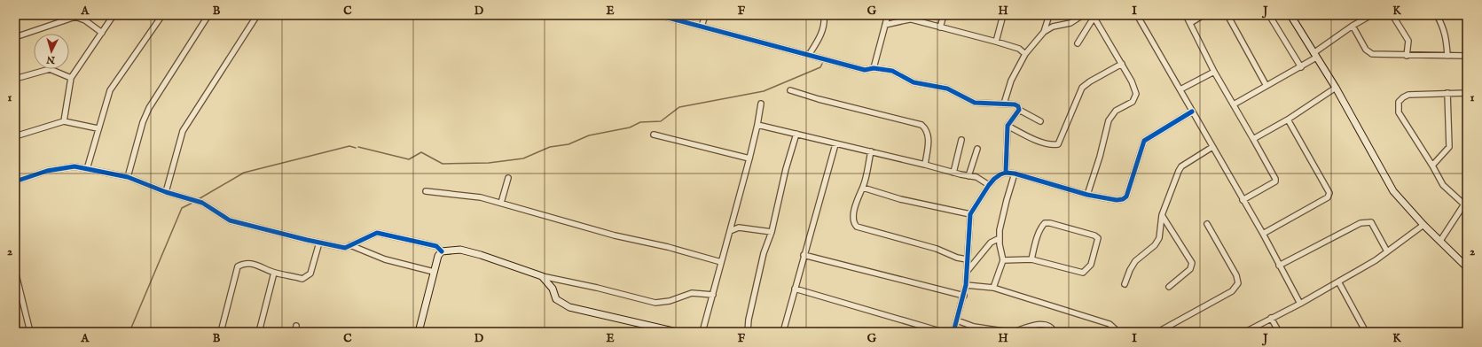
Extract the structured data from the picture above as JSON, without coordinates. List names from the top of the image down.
{
  "north": "bottom",
  "grid": {
    "columns": [
      "A",
      "B",
      "C",
      "D",
      "E",
      "F",
      "G",
      "H",
      "I",
      "J",
      "K"
    ],
    "rows": ["1", "2"]
  }
}
